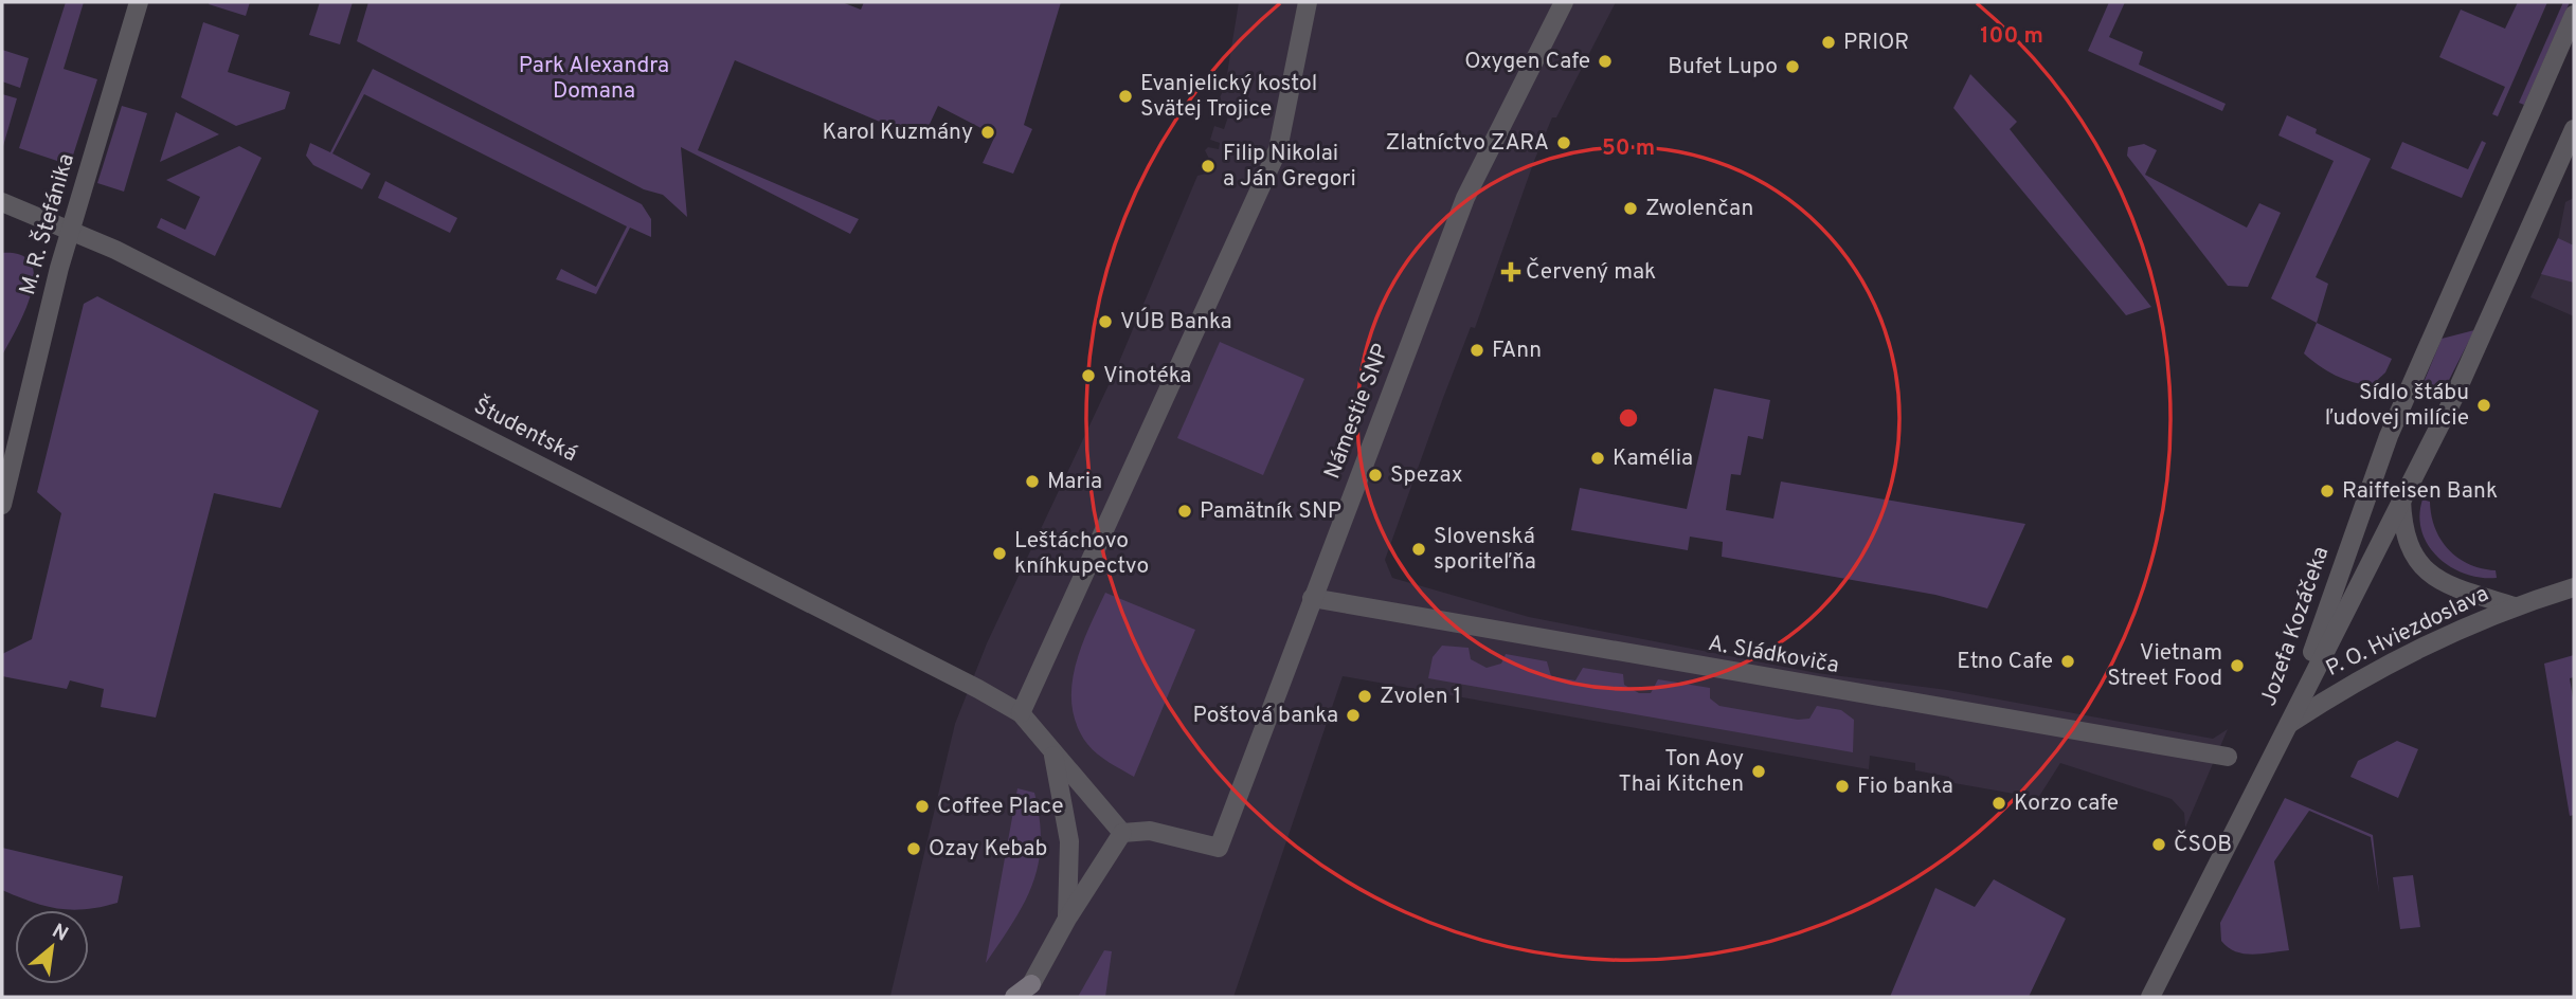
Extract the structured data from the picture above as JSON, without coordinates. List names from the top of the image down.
{
  "streets": {
    "street": [
      "M. R. Štefánika",
      "Námestie SNP",
      "Študentská",
      "Jozefa Kozáčeka",
      "P. O. Hviezdoslava",
      "A. Sládkoviča"
    ]
  },
  "crossings": [
    ["M. R. Štefánika", "Študentská"],
    ["Námestie SNP", "A. Sládkoviča"],
    ["Jozefa Kozáčeka", "P. O. Hviezdoslava"]
  ],
  "parks": ["Park Alexandra Domana"],
  "places": {
    "other": [
      "PRIOR",
      "Oxygen Cafe",
      "Bufet Lupo",
      "Evanjelický kostol Svätej Trojice",
      "Karol Kuzmány",
      "Zlatníctvo ZARA",
      "Filip Nikolai a Ján Gregori",
      "Zwolenčan",
      "VÚB Banka",
      "FAnn",
      "Vinotéka",
      "Sídlo štábu ľudovej milície",
      "Kamélia",
      "Spezax",
      "Maria",
      "Raiffeisen Bank",
      "Pamätník SNP",
      "Slovenská sporiteľňa",
      "Leštáchovo kníhkupectvo",
      "Etno Cafe",
      "Vietnam Street Food",
      "Zvolen 1",
      "Poštová banka",
      "Ton Aoy Thai Kitchen",
      "Fio banka",
      "Korzo cafe",
      "Coffee Place",
      "ČSOB",
      "Ozay Kebab"
    ],
    "health": ["Červený mak"]
  },
  "north": "top right",
  "rings": ["100 m", "50 m"]
}
